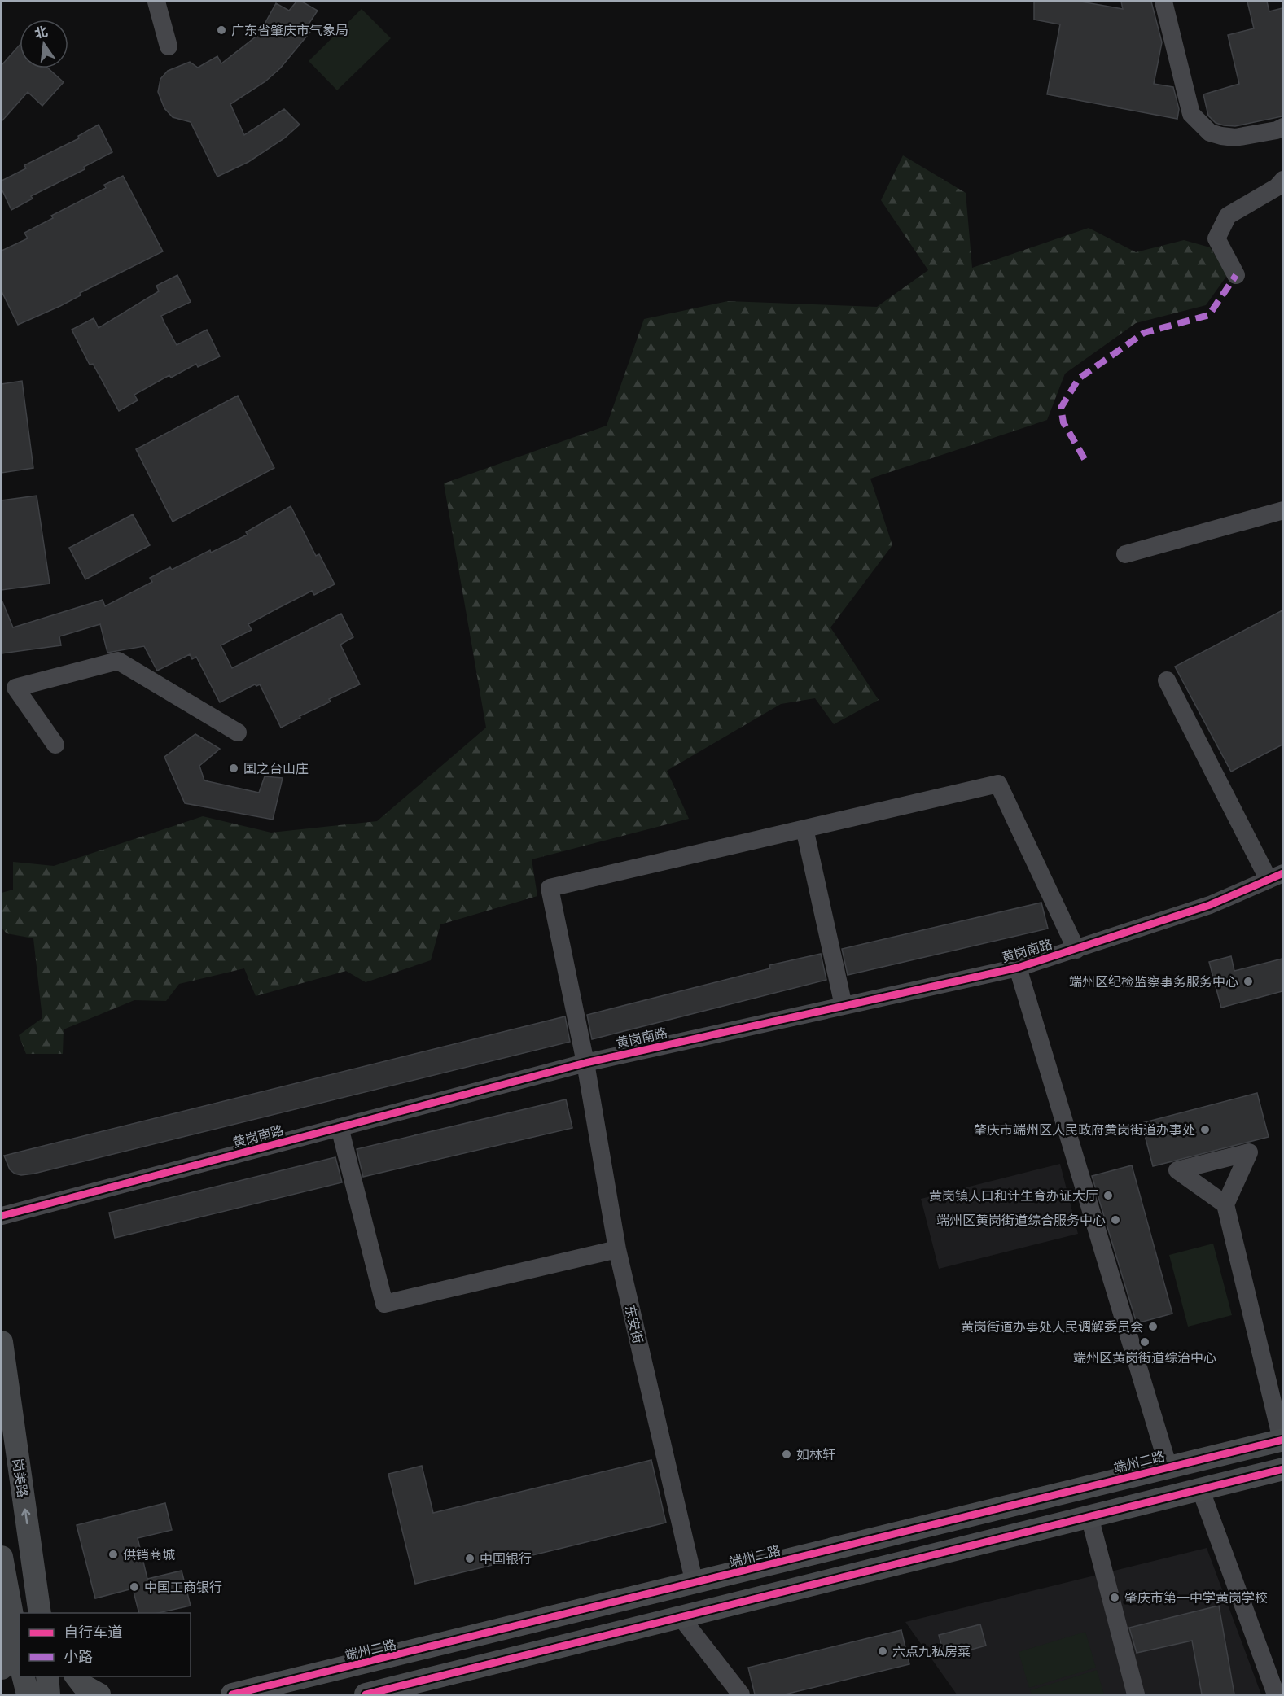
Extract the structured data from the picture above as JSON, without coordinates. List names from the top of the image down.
{
  "streets": {
    "main road": ["端州二路", "岗美路"],
    "street": ["黄岗南路", "东安街"]
  },
  "crossings": [
    ["黄岗南路", "东安街"],
    ["东安街", "端州二路"]
  ],
  "one_way": ["岗美路"],
  "places": [
    "广东省肇庆市气象局",
    "国之台山庄",
    "端州区纪检监察事务服务中心",
    "肇庆市端州区人民政府黄岗街道办事处",
    "黄岗镇人口和计生育办证大厅",
    "端州区黄岗街道综合服务中心",
    "黄岗街道办事处人民调解委员会",
    "端州区黄岗街道综治中心",
    "如林轩",
    "供销商城",
    "中国银行",
    "中国工商银行",
    "肇庆市第一中学黄岗学校",
    "六点九私房菜"
  ],
  "legend": ["自行车道", "小路"],
  "north": "top"
}
